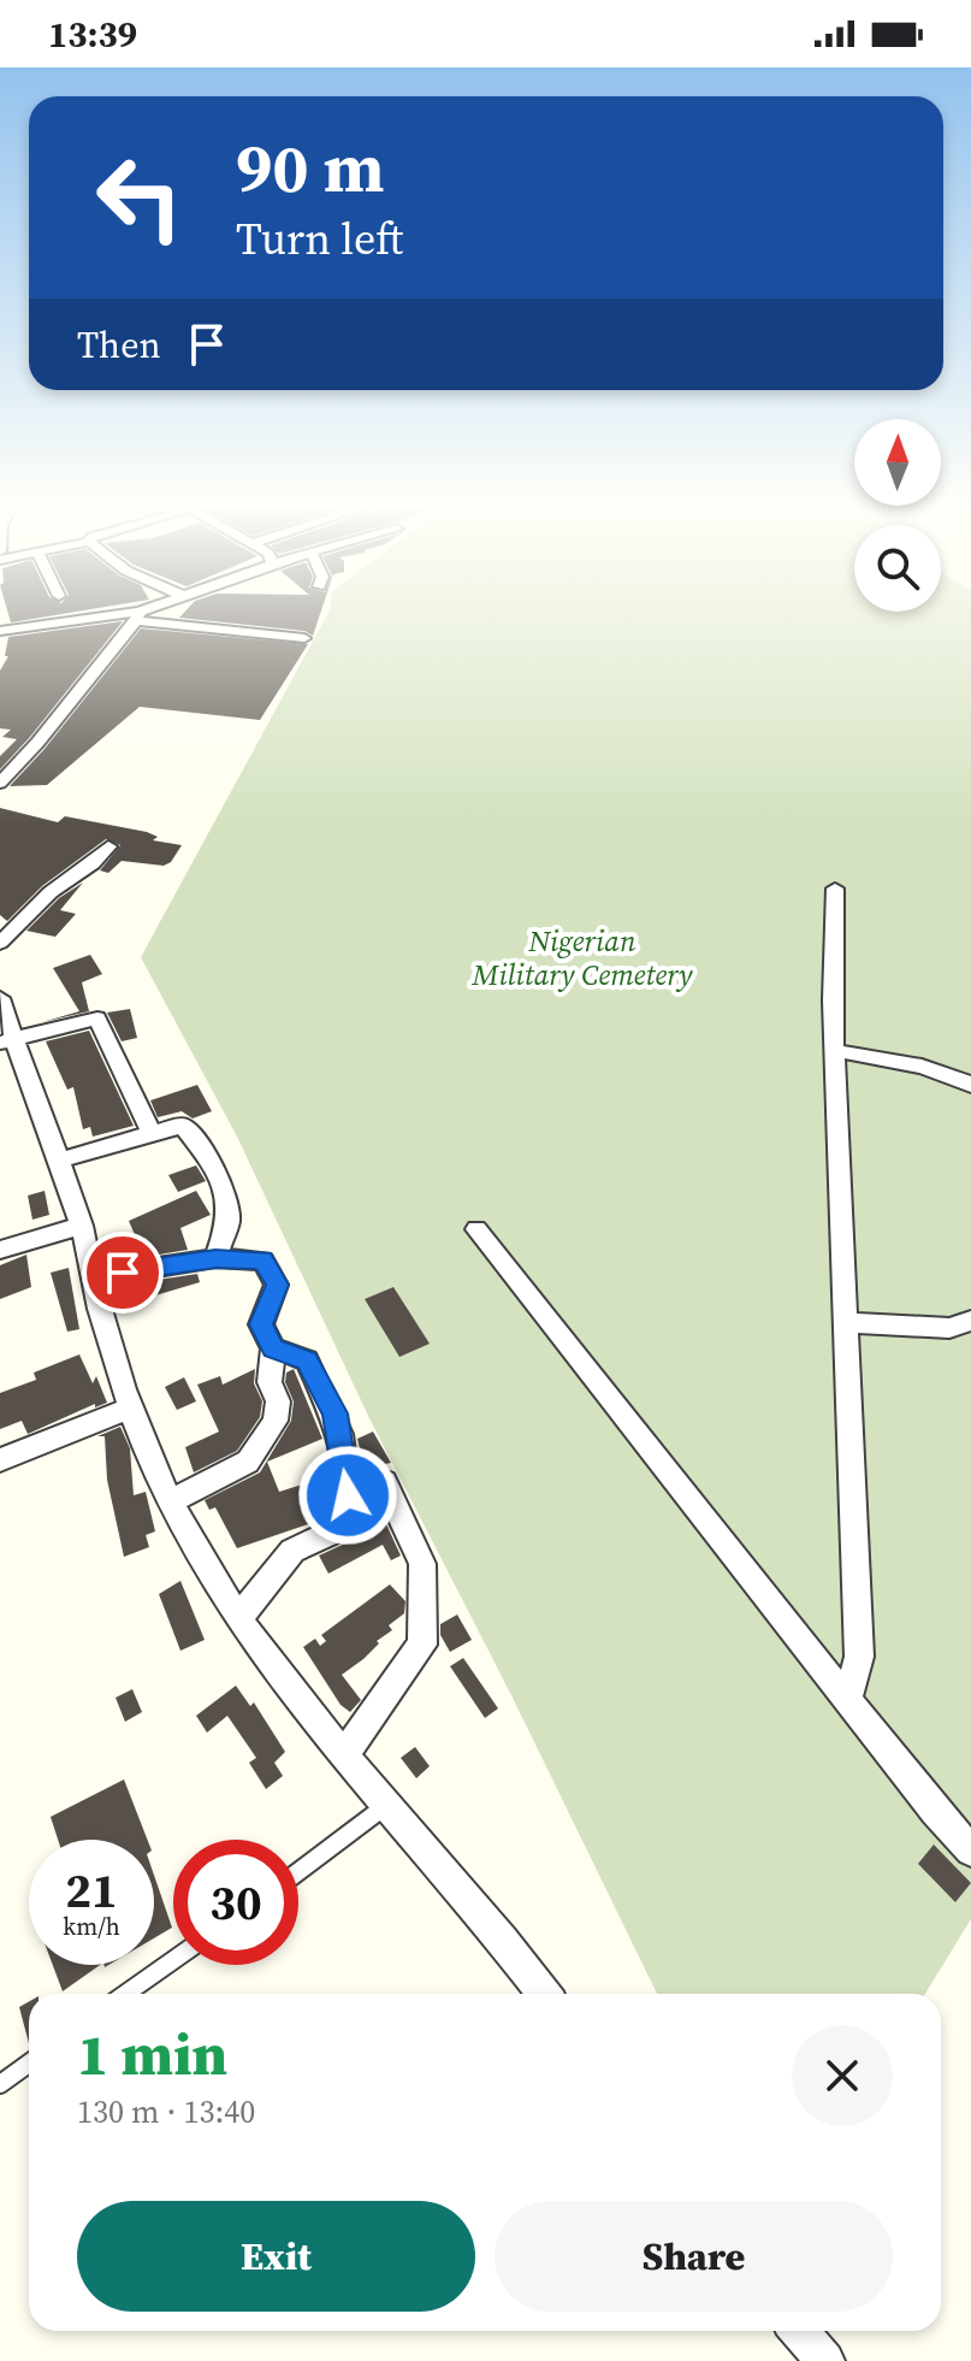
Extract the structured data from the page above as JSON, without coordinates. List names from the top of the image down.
{
  "parks": ["Nigerian Military Cemetery"],
  "north": "top",
  "page": {
    "status": "13:39",
    "turn": ["90 m", "Turn left"],
    "then": "Then",
    "speed": "21 km/h",
    "limit": "30",
    "heading": ["1 min", "130 m · 13:40"],
    "buttons": ["Exit", "Share"]
  }
}
